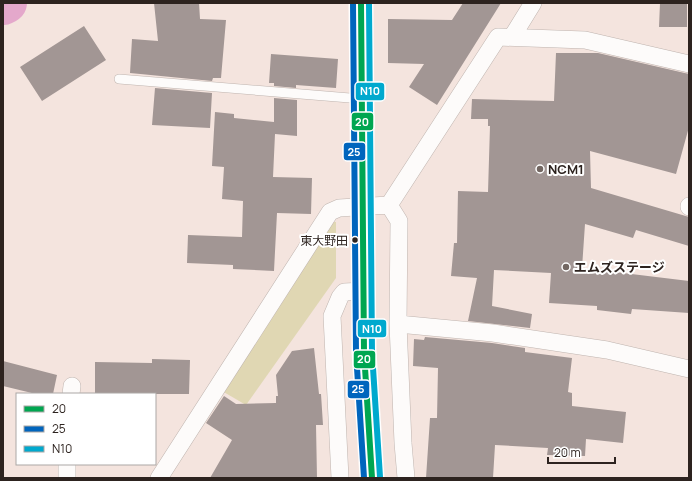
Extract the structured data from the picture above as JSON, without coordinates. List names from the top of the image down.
{
  "places": ["NCM1", "東大野田", "エムズステージ"],
  "lines": ["transit line 20", "transit line 25", "transit line N10"],
  "legend": ["20", "25", "N10"],
  "scale_bar": "20 m"
}
